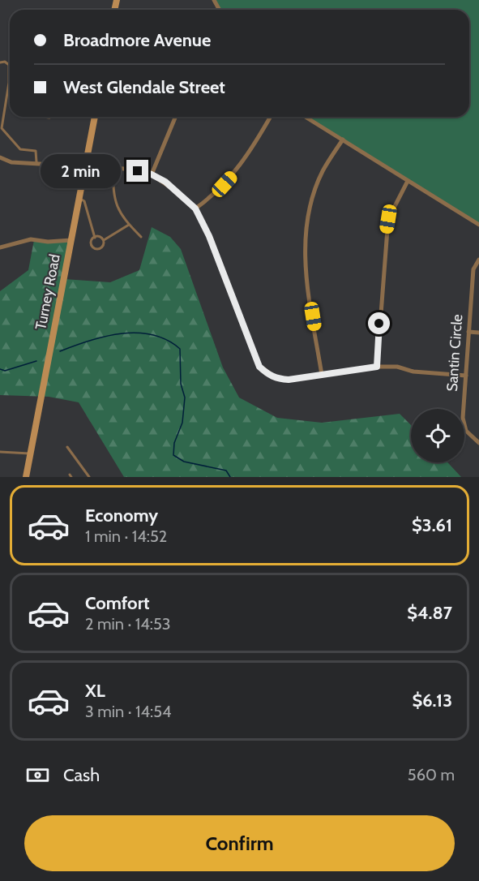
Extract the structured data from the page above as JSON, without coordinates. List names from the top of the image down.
{
  "streets": {
    "street": ["Turney Road", "Santin Circle"]
  },
  "page": {
    "banner": ["Broadmore Avenue", "West Glendale Street"],
    "bubble": "2 min",
    "list": [
      {
        "name": "Economy",
        "note": "1 min · 14:52",
        "value": "$3.61"
      },
      {
        "name": "Comfort",
        "note": "2 min · 14:53",
        "value": "$4.87"
      },
      {
        "name": "XL",
        "note": "3 min · 14:54",
        "value": "$6.13"
      }
    ],
    "pay": ["Cash", "560 m"],
    "buttons": "Confirm"
  }
}
